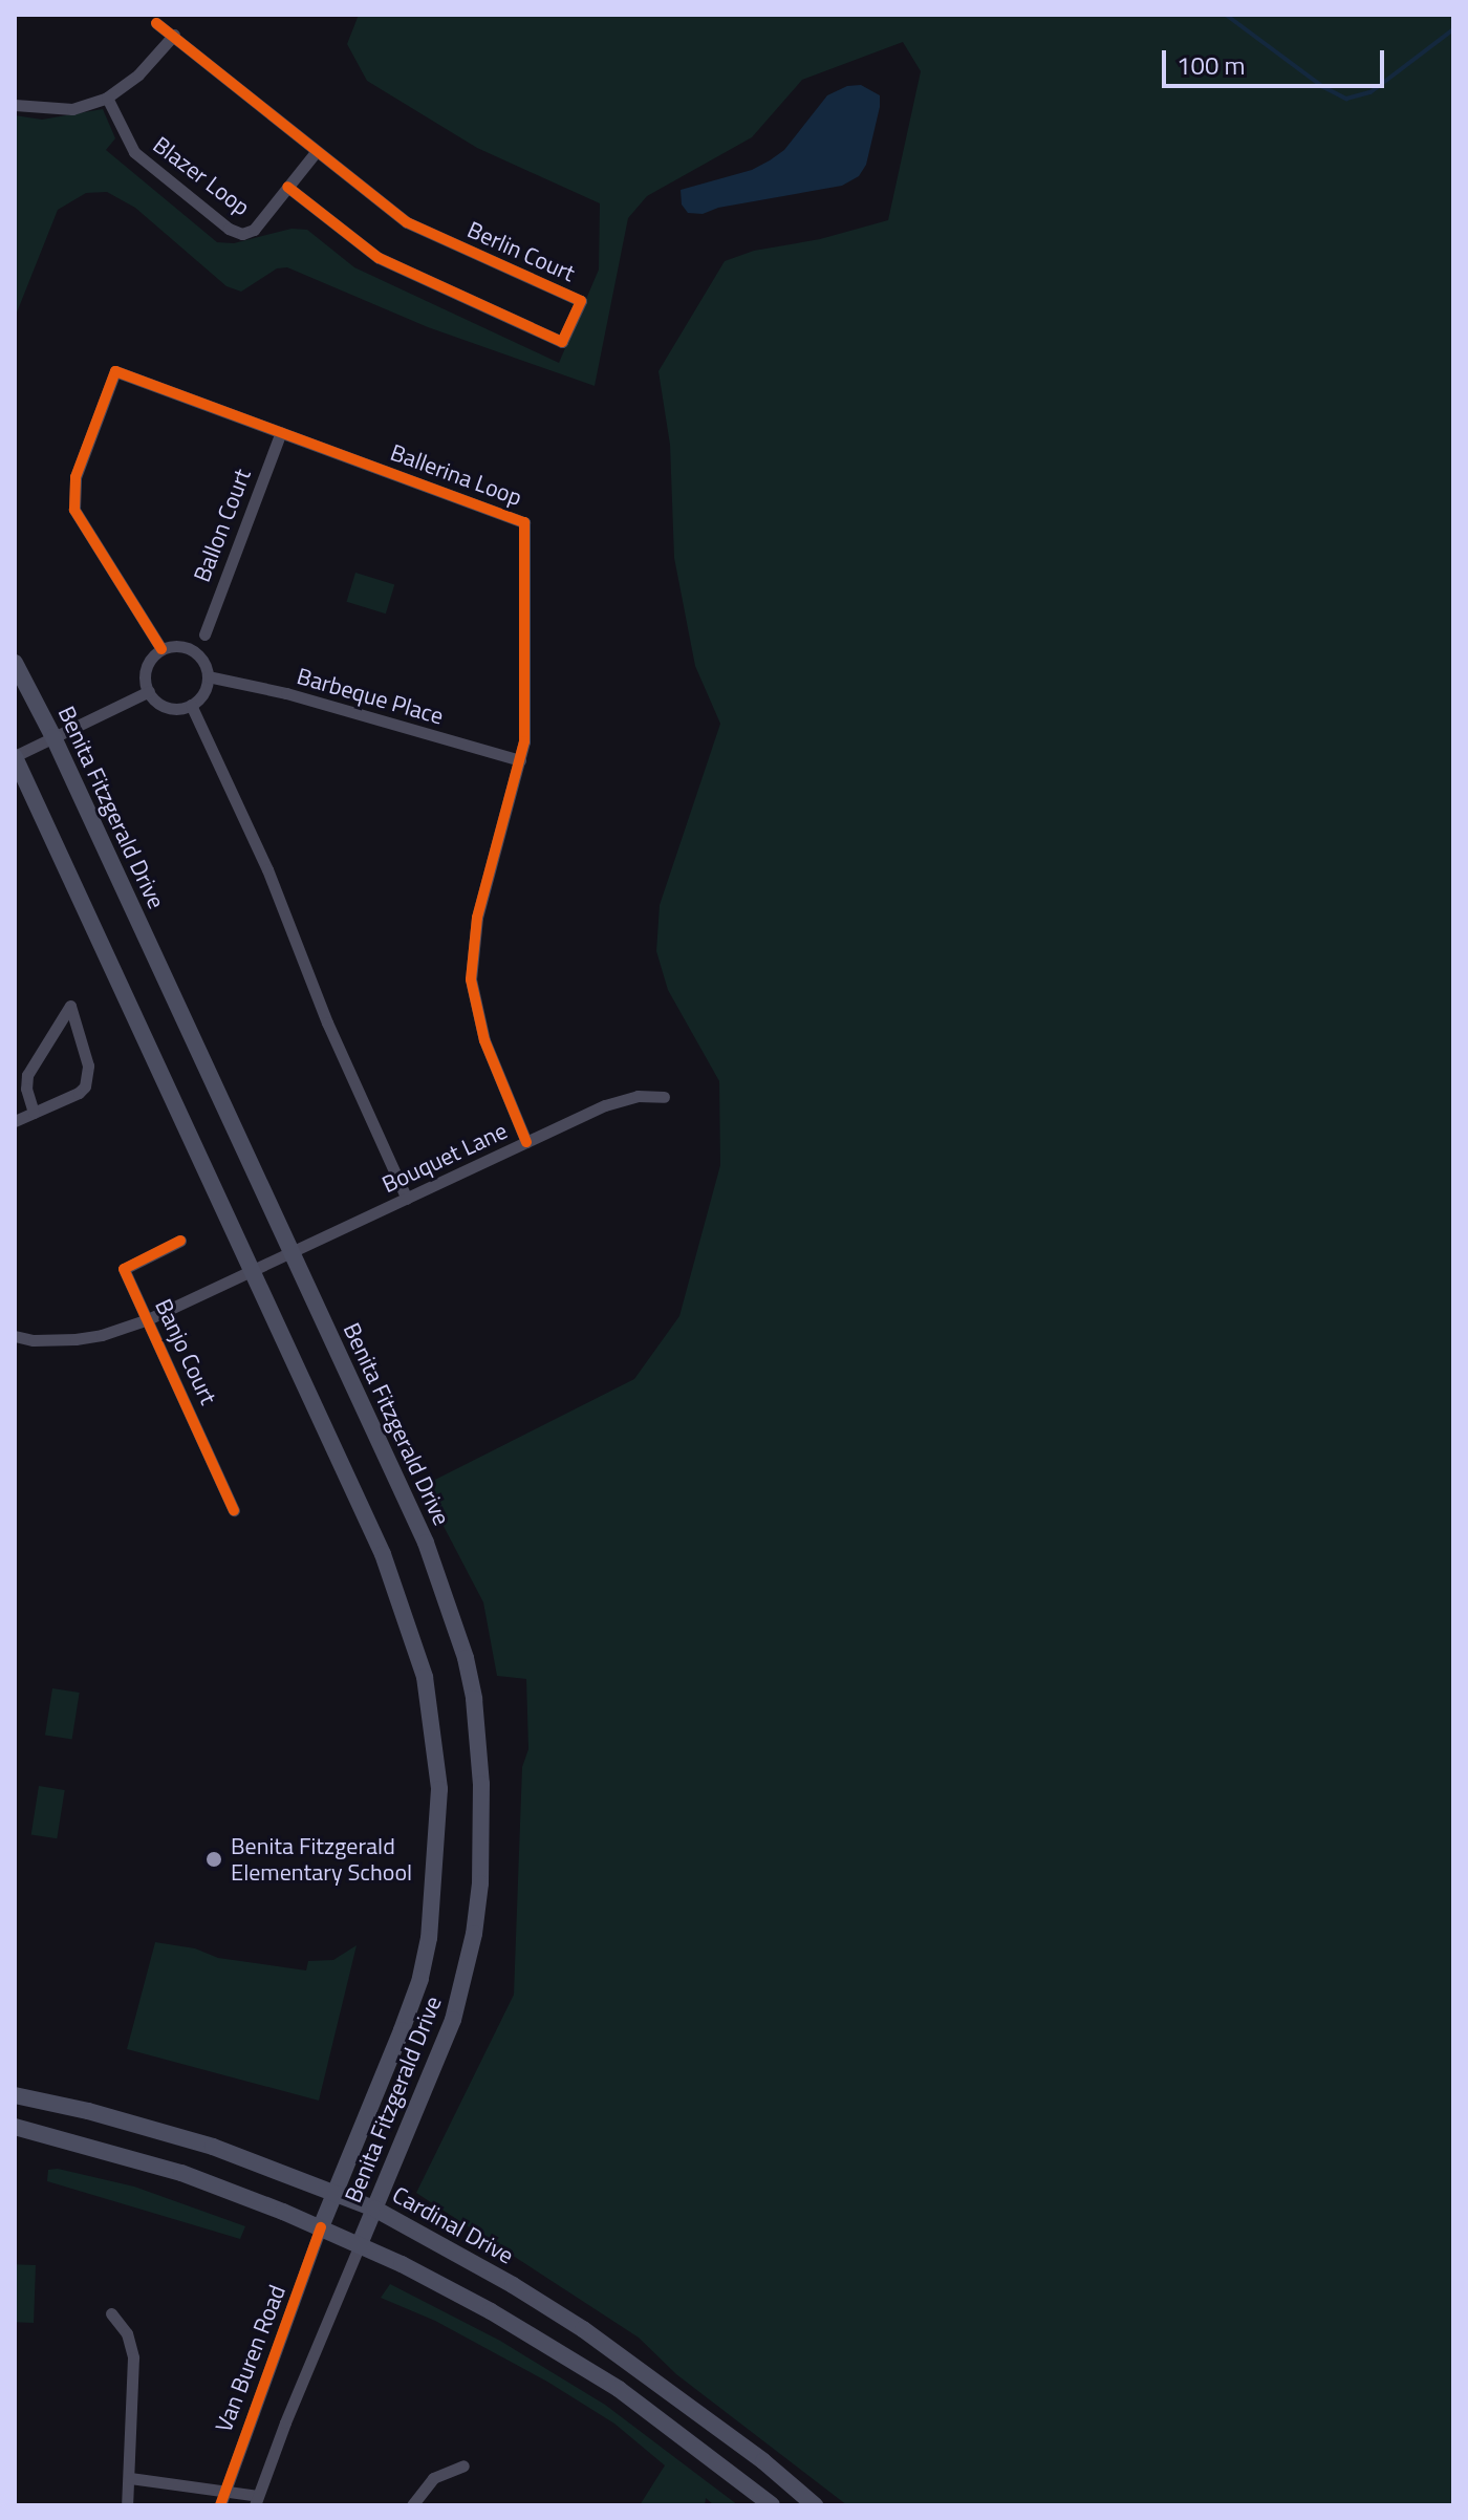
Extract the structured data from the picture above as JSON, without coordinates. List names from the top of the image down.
{
  "streets": {
    "main road": ["Benita Fitzgerald Drive", "Cardinal Drive"],
    "street": [
      "Blazer Loop",
      "Berlin Court",
      "Ballerina Loop",
      "Ballon Court",
      "Barbeque Place",
      "Bouquet Lane",
      "Banjo Court",
      "Van Buren Road"
    ]
  },
  "crossings": [
    ["Blazer Loop", "Berlin Court"],
    ["Ballerina Loop", "Ballon Court"],
    ["Ballerina Loop", "Barbeque Place"],
    ["Ballerina Loop", "Bouquet Lane"],
    ["Benita Fitzgerald Drive", "Bouquet Lane"],
    ["Benita Fitzgerald Drive", "Cardinal Drive"],
    ["Benita Fitzgerald Drive", "Van Buren Road"],
    ["Bouquet Lane", "Banjo Court"]
  ],
  "places": ["Benita Fitzgerald Elementary School"],
  "scale_bar": "100 m"
}
